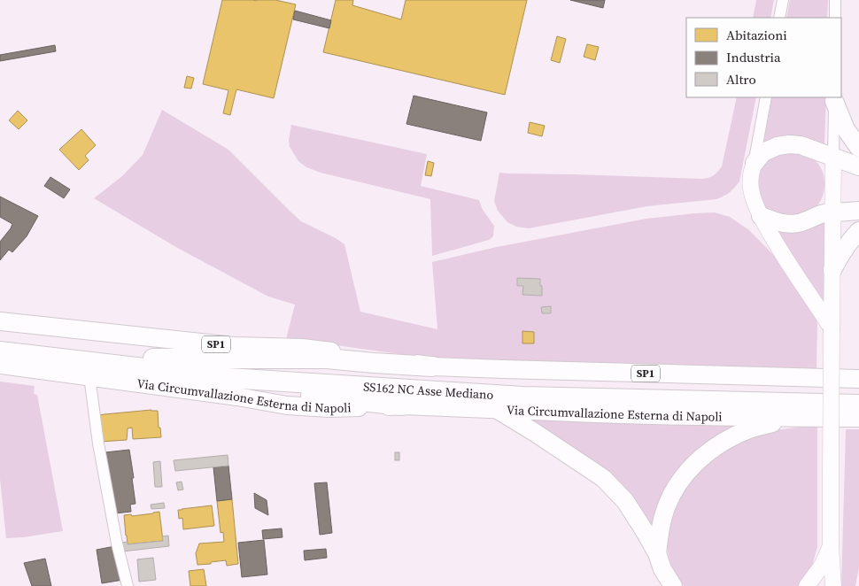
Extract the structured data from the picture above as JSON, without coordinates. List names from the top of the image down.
{
  "streets": {
    "highway": ["SS162 NC Asse Mediano"],
    "main road": ["SP1", "Via Circumvallazione Esterna di Napoli"]
  },
  "legend": ["Abitazioni", "Industria", "Altro"]
}
